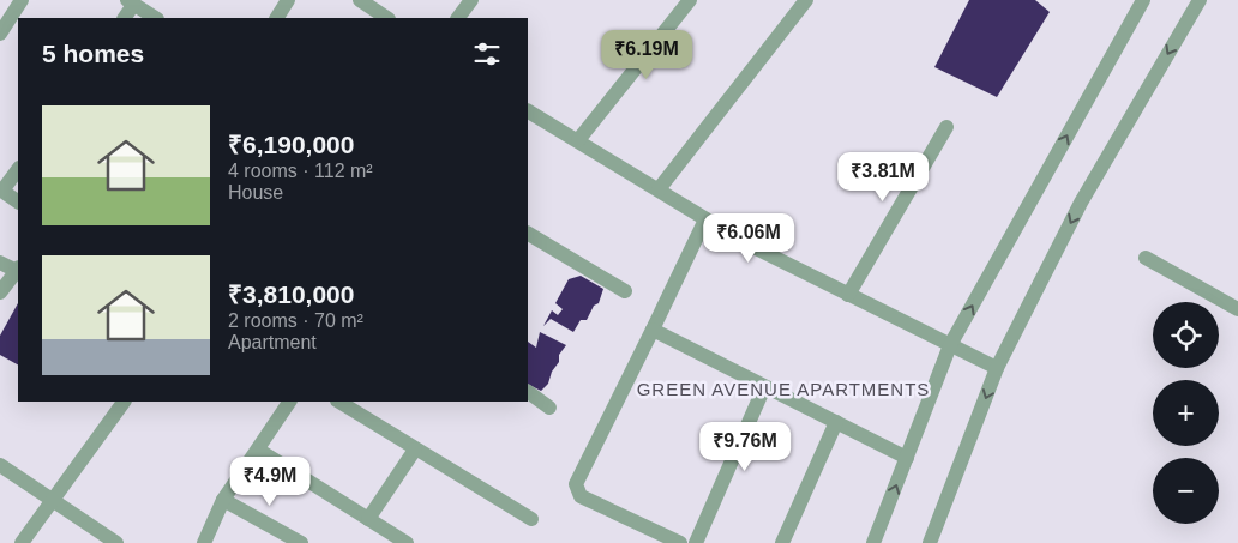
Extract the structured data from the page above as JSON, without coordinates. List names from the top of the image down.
{
  "districts": ["GREEN AVENUE APARTMENTS"],
  "page": {
    "heading": "5 homes",
    "price": [
      "₹6.19M",
      "₹3.81M",
      "₹6.06M",
      "₹9.76M",
      "₹4.9M"
    ],
    "list": [
      {
        "name": "₹6,190,000",
        "note": "4 rooms · 112 m² · House"
      },
      {
        "name": "₹3,810,000",
        "note": "2 rooms · 70 m² · Apartment"
      }
    ],
    "map_buttons": ["+", "−"]
  }
}
